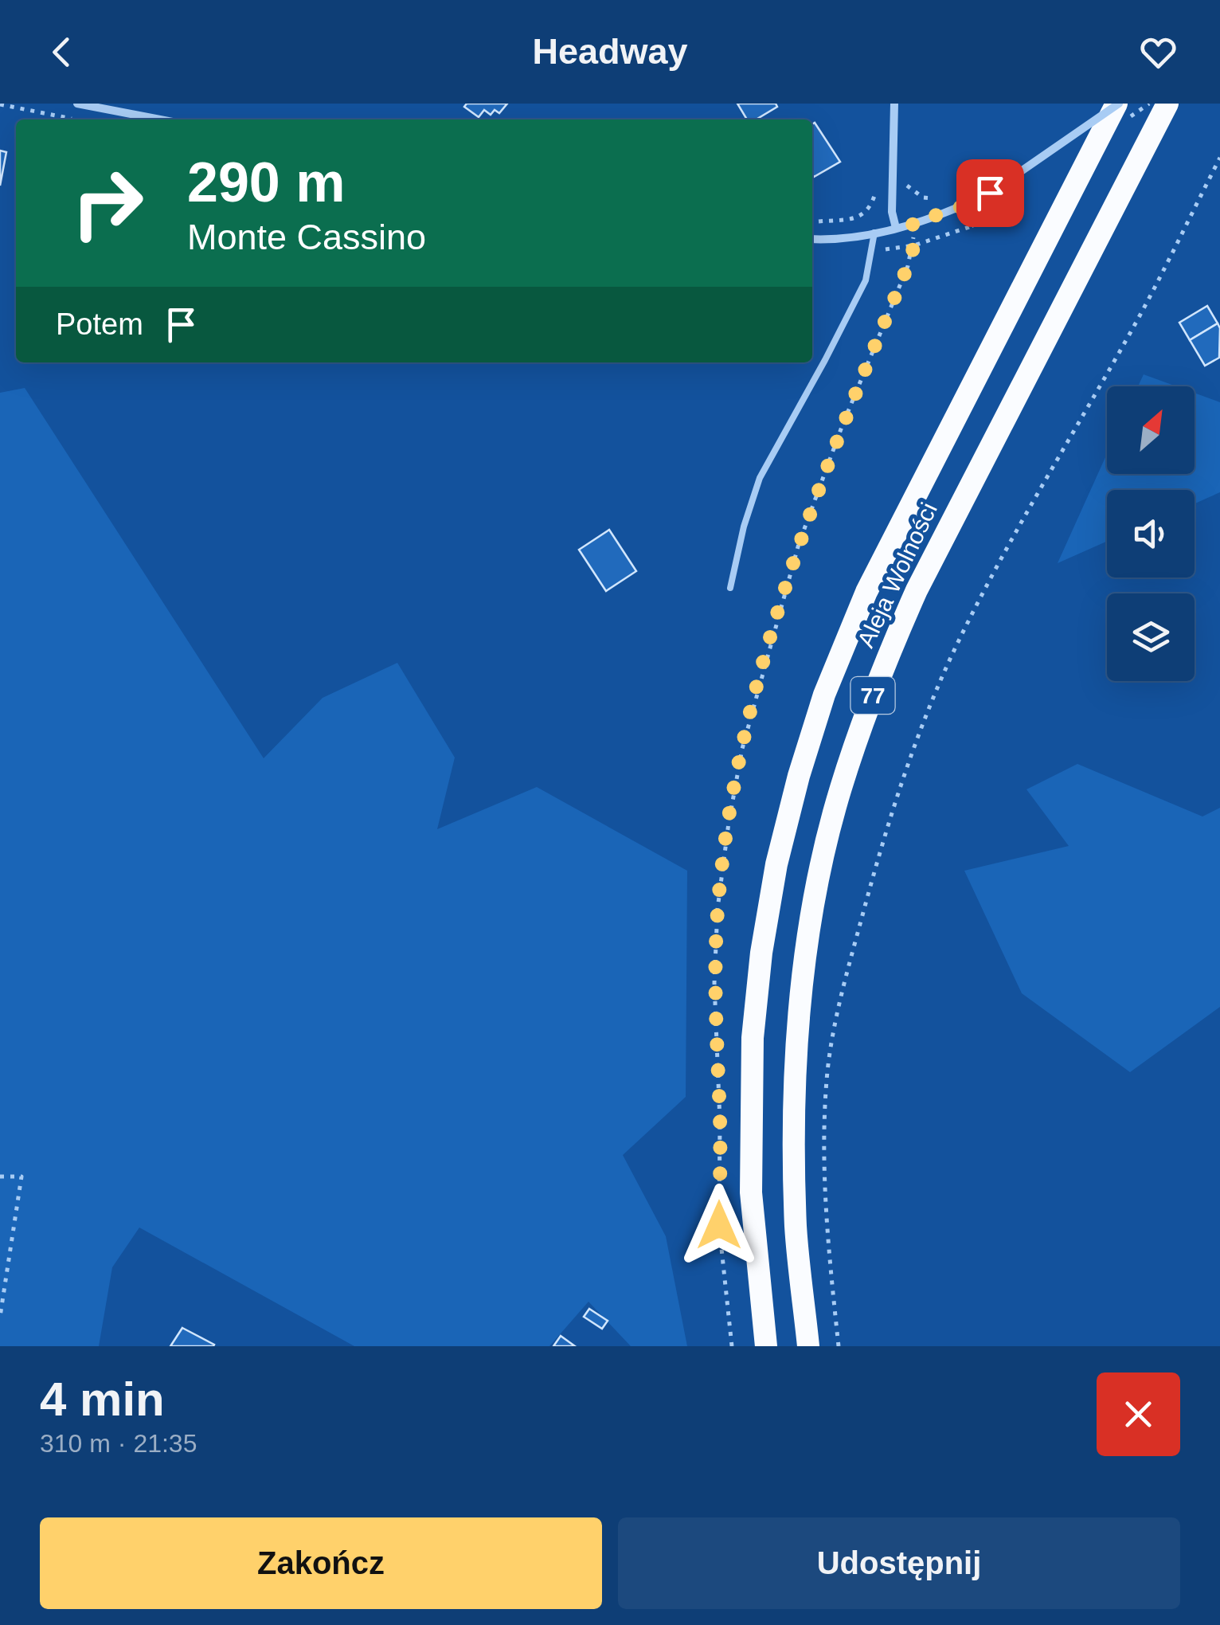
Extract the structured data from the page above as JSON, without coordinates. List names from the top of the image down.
{
  "streets": {
    "highway": ["Aleja Wolności", "77"]
  },
  "north": "top right",
  "page": {
    "header": "Headway",
    "turn": ["290 m", "Monte Cassino"],
    "then": "Potem",
    "heading": ["4 min", "310 m · 21:35"],
    "buttons": ["Zakończ", "Udostępnij"]
  }
}
